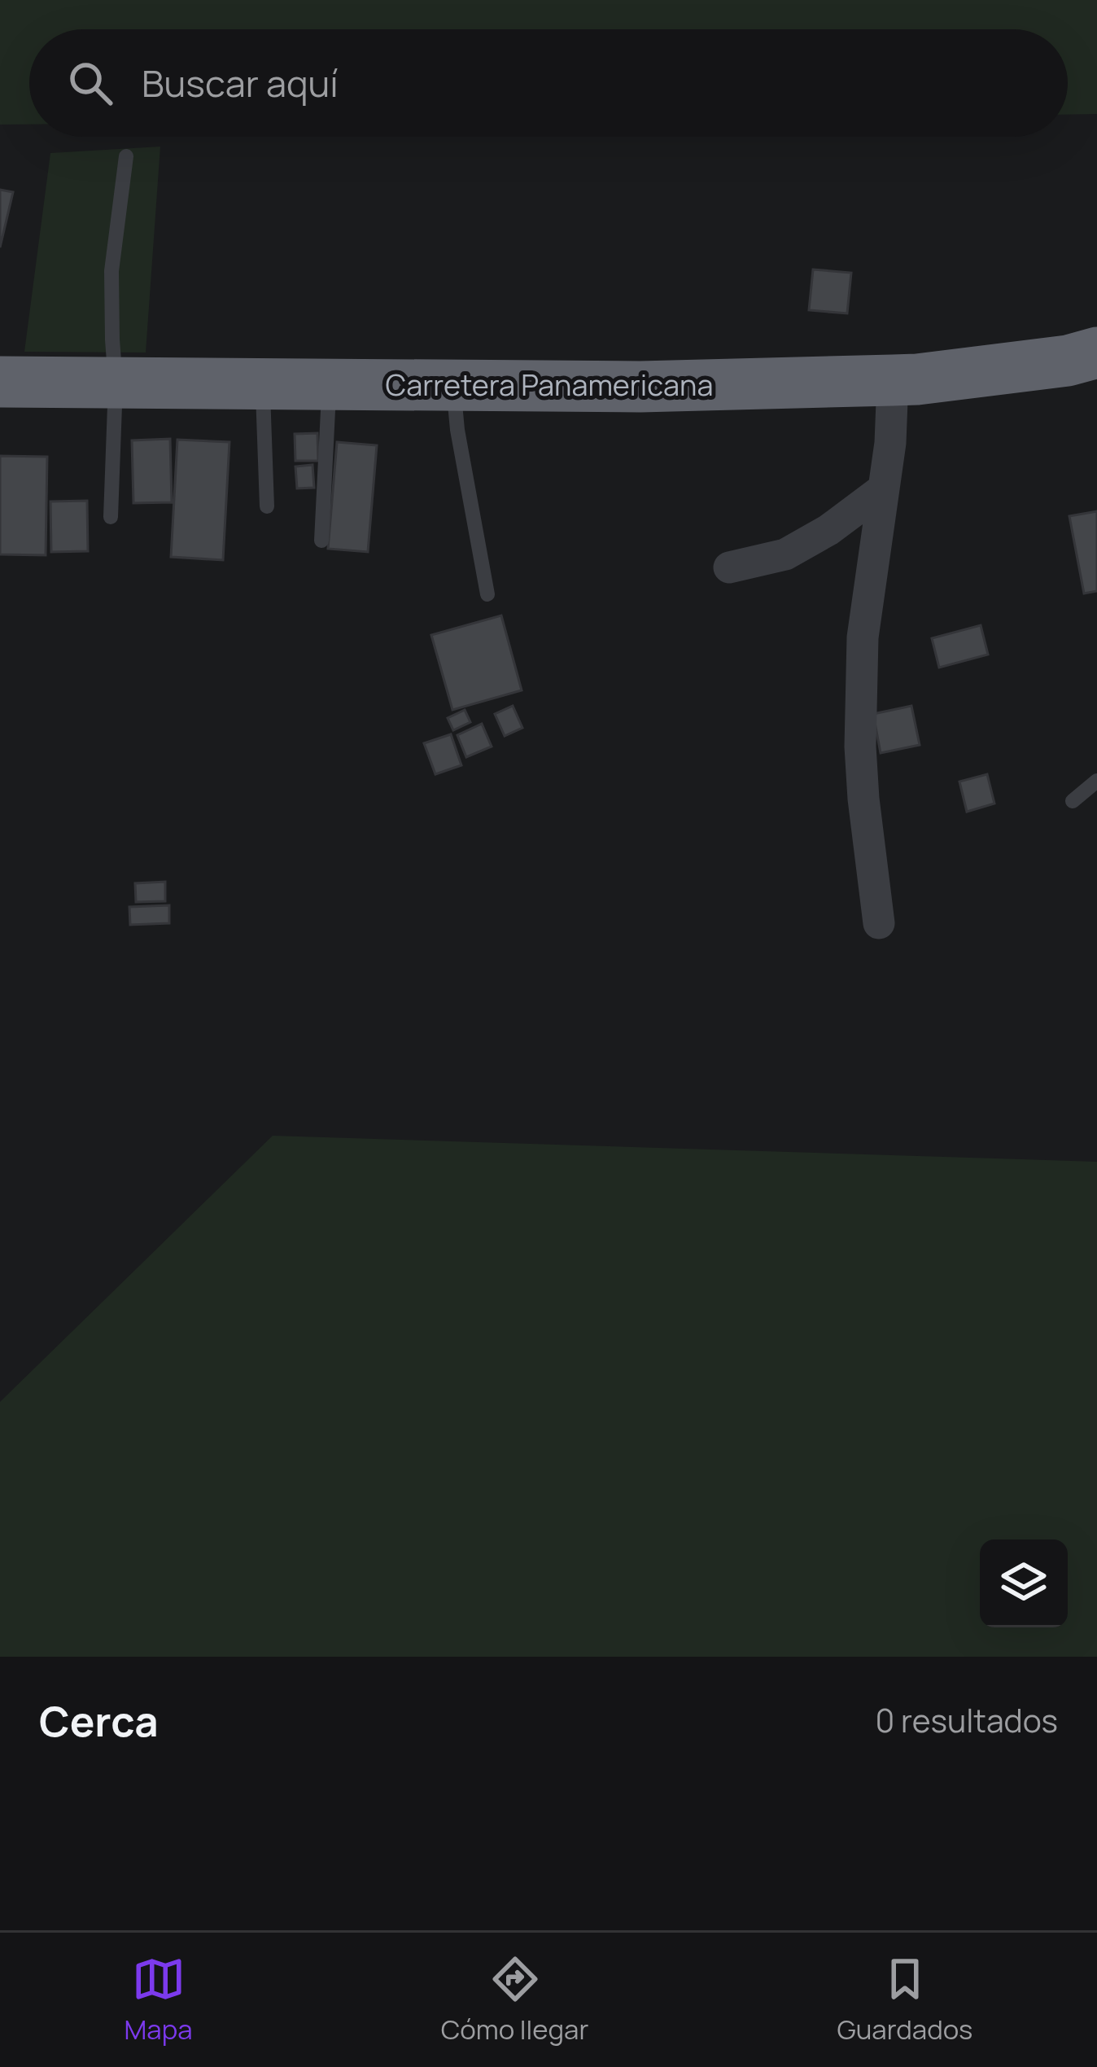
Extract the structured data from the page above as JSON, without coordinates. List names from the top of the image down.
{
  "streets": {
    "highway": ["Carretera Panamericana"]
  },
  "page": {
    "search": "Buscar aquí",
    "heading": ["Cerca", "0 resultados"],
    "nav": ["Mapa", "Cómo llegar", "Guardados"]
  }
}
